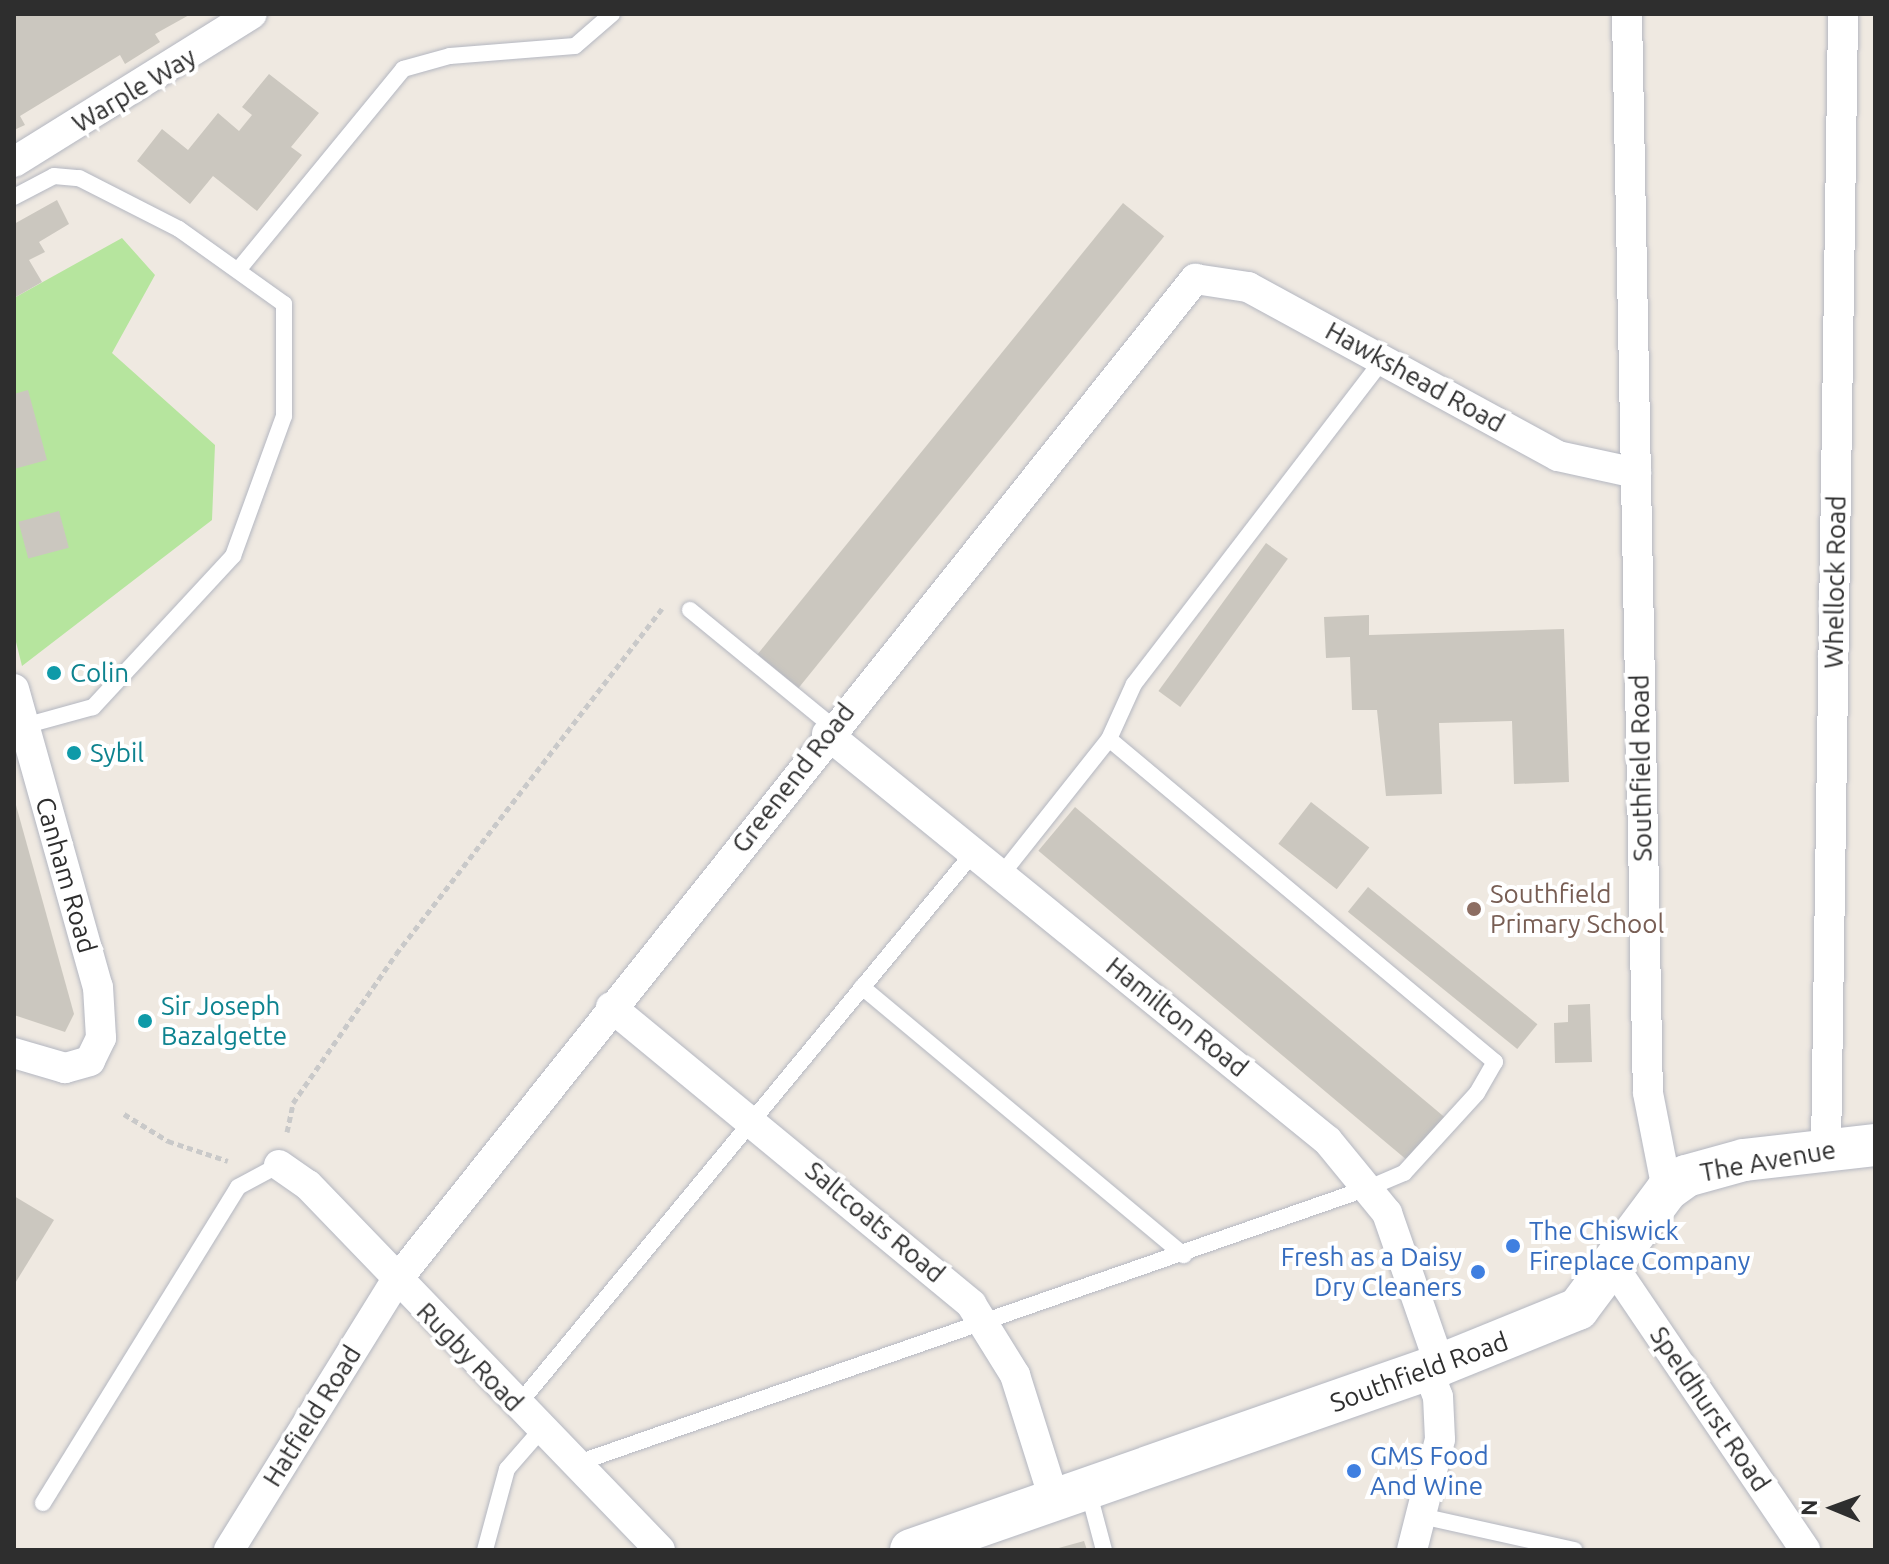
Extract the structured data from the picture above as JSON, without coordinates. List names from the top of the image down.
{
  "streets": {
    "main road": ["Southfield Road", "The Avenue"],
    "street": [
      "Warple Way",
      "Hawkshead Road",
      "Whellock Road",
      "Greenend Road",
      "Canham Road",
      "Hamilton Road",
      "Saltcoats Road",
      "Rugby Road",
      "Speldhurst Road",
      "Hatfield Road"
    ]
  },
  "crossings": [
    ["Hawkshead Road", "Southfield Road"],
    ["Hawkshead Road", "Greenend Road"],
    ["Whellock Road", "The Avenue"],
    ["Southfield Road", "Hamilton Road"],
    ["Southfield Road", "The Avenue"],
    ["Southfield Road", "Saltcoats Road"],
    ["Southfield Road", "Speldhurst Road"],
    ["Greenend Road", "Hamilton Road"],
    ["Greenend Road", "Saltcoats Road"],
    ["Greenend Road", "Rugby Road"],
    ["Greenend Road", "Hatfield Road"],
    ["Rugby Road", "Hatfield Road"]
  ],
  "places": [
    "Colin",
    "Sybil",
    "Southfield Primary School",
    "Sir Joseph Bazalgette",
    "The Chiswick Fireplace Company",
    "Fresh as a Daisy Dry Cleaners",
    "GMS Food And Wine"
  ],
  "north": "left"
}
